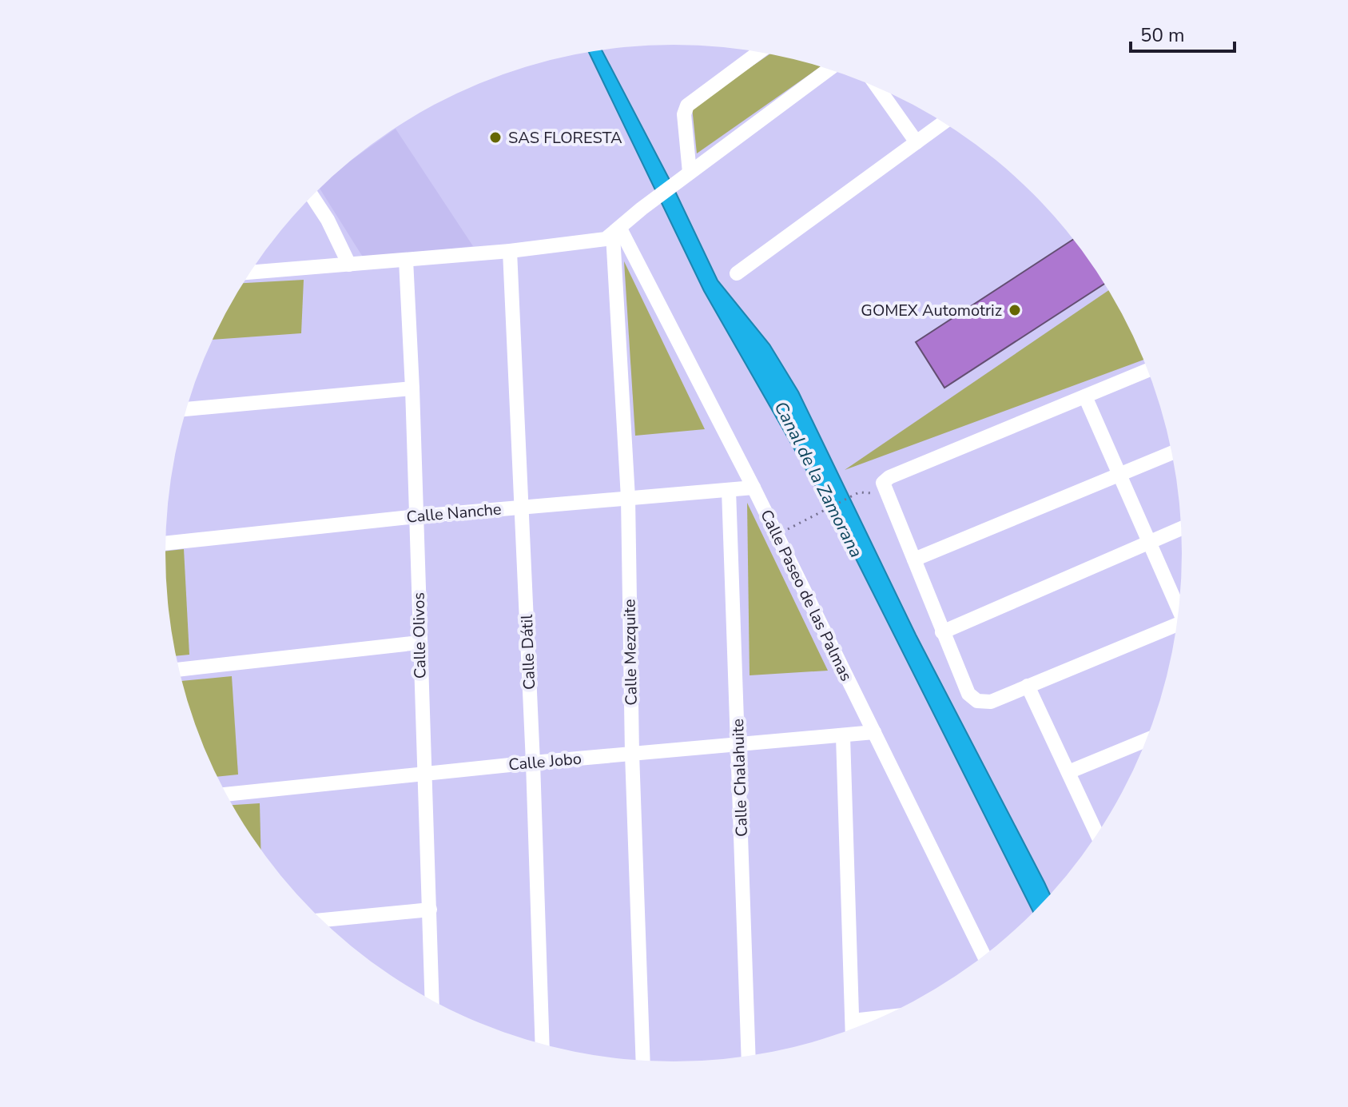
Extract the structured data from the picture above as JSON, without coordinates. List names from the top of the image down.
{
  "streets": {
    "street": [
      "Calle Nanche",
      "Calle Paseo de las Palmas",
      "Calle Olivos",
      "Calle Dátil",
      "Calle Mezquite",
      "Calle Jobo",
      "Calle Chalahuite"
    ]
  },
  "crossings": [
    ["Calle Nanche", "Calle Paseo de las Palmas"],
    ["Calle Nanche", "Calle Olivos"],
    ["Calle Nanche", "Calle Dátil"],
    ["Calle Nanche", "Calle Mezquite"],
    ["Calle Nanche", "Calle Chalahuite"],
    ["Calle Paseo de las Palmas", "Calle Mezquite"],
    ["Calle Paseo de las Palmas", "Calle Jobo"],
    ["Calle Olivos", "Calle Jobo"],
    ["Calle Dátil", "Calle Jobo"],
    ["Calle Mezquite", "Calle Jobo"],
    ["Calle Jobo", "Calle Chalahuite"]
  ],
  "water": ["Canal de la Zamorana"],
  "places": ["SAS FLORESTA", "GOMEX Automotriz"],
  "scale_bar": "50 m"
}
